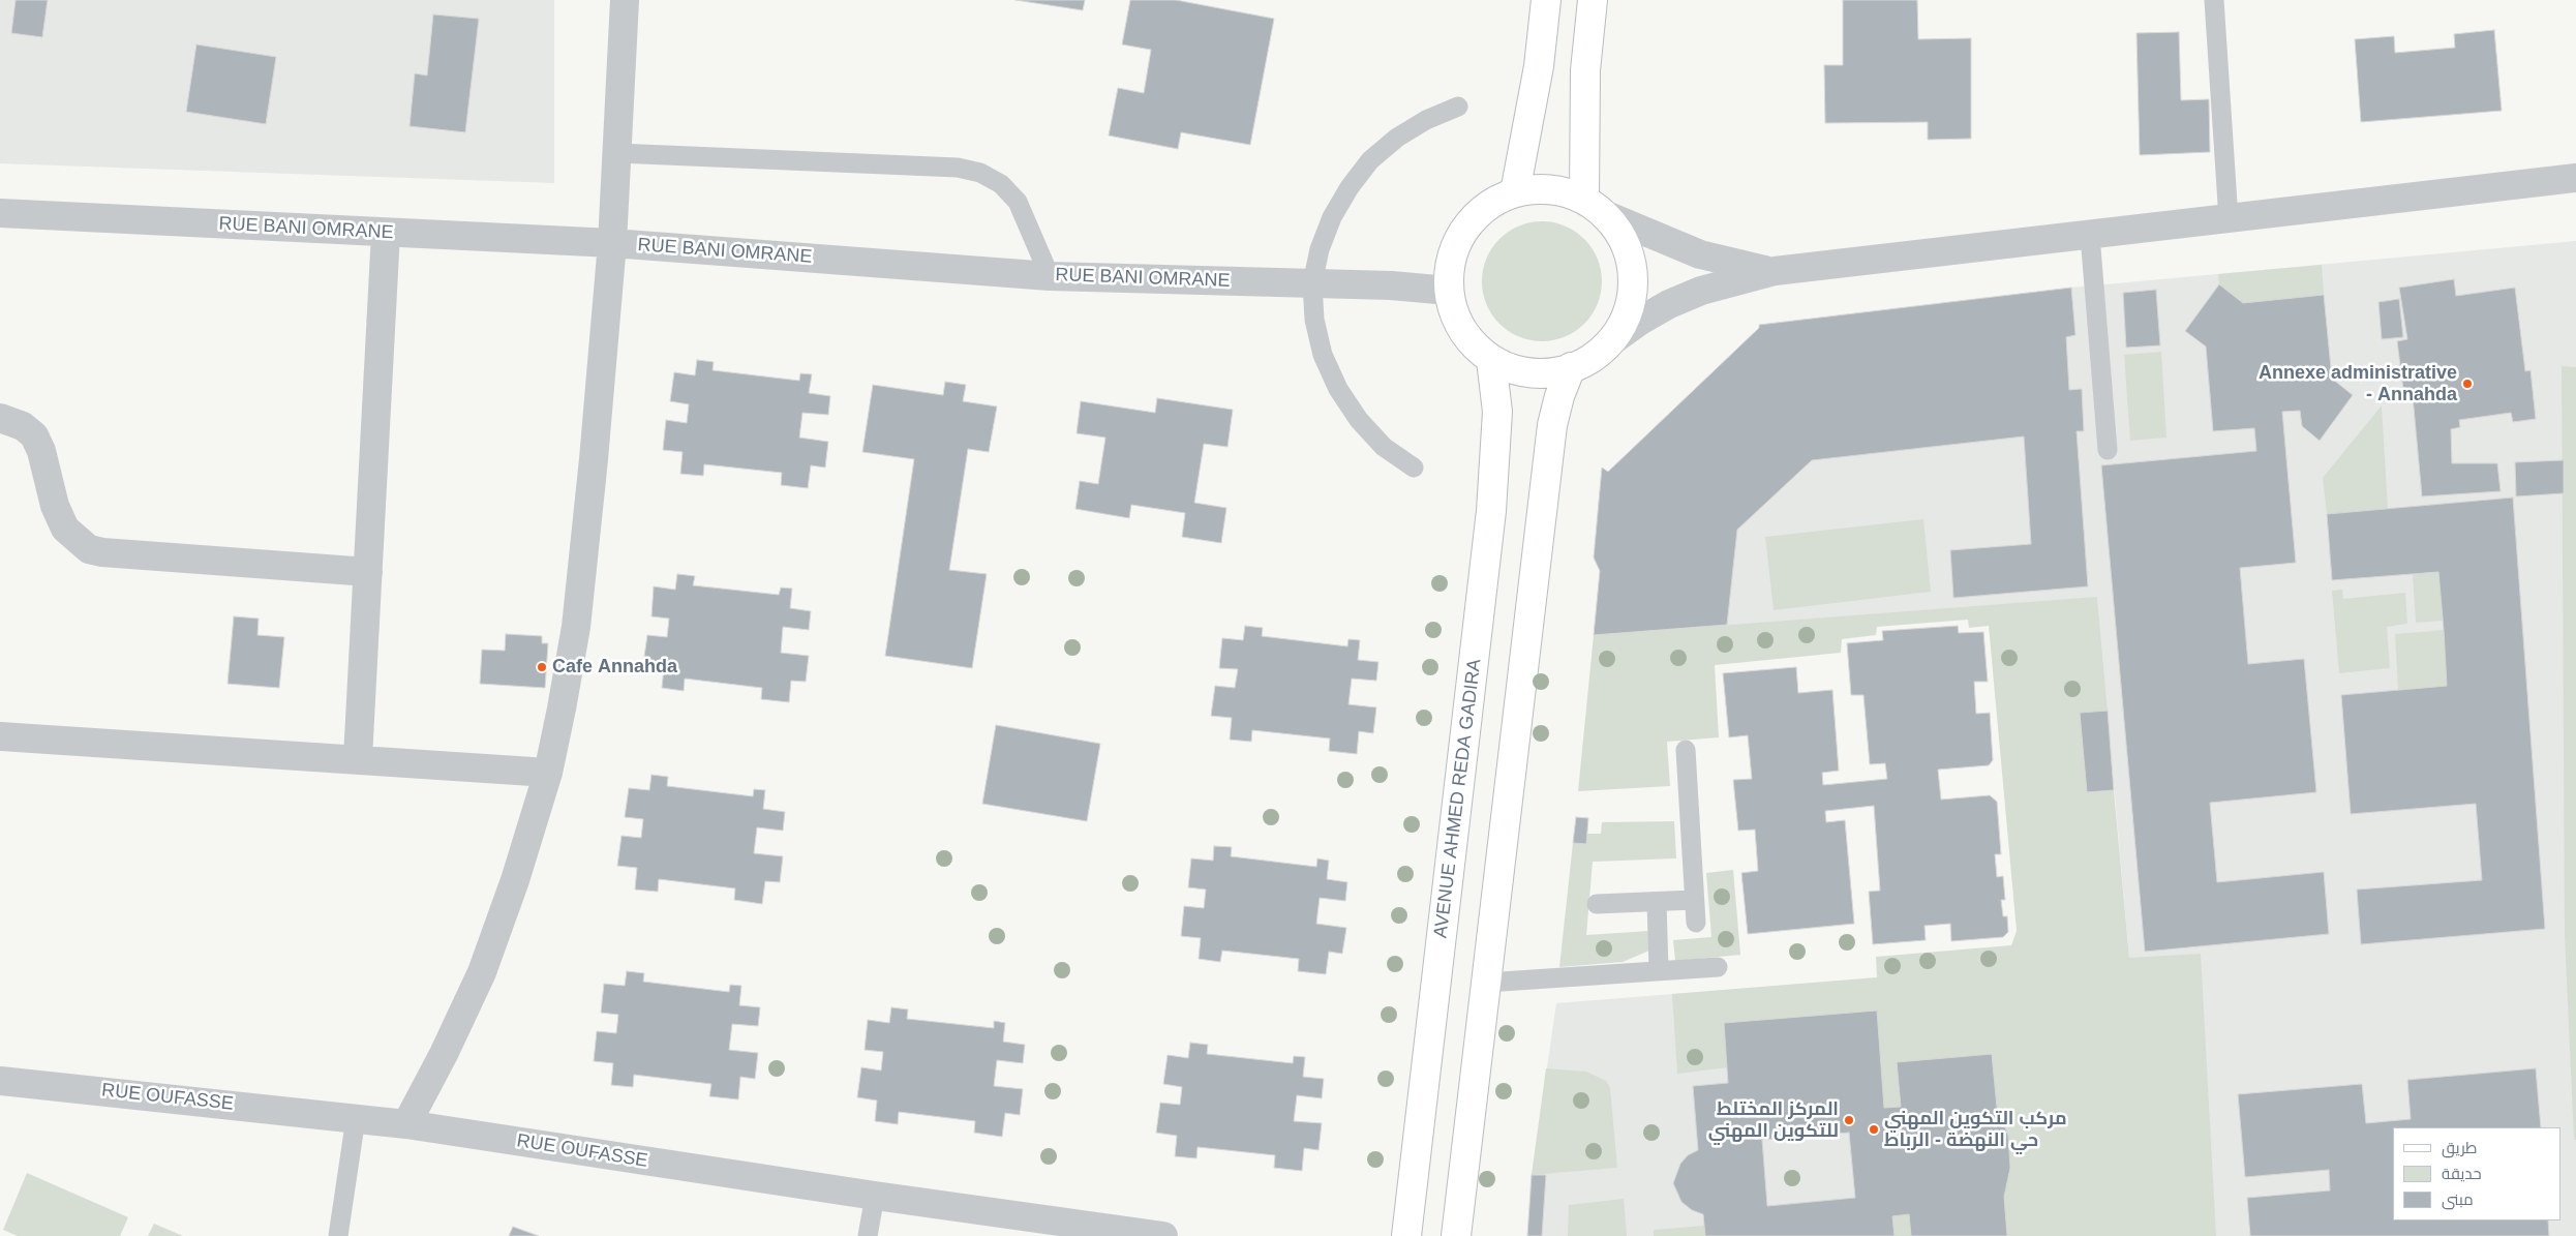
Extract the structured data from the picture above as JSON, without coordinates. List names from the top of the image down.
{
  "streets": {
    "main road": ["AVENUE AHMED REDA GADIRA"],
    "street": ["RUE BANI OMRANE", "RUE OUFASSE"]
  },
  "crossings": [
    ["RUE BANI OMRANE", "AVENUE AHMED REDA GADIRA"]
  ],
  "places": [
    "Annexe administrative - Annahda",
    "Cafe Annahda",
    "المركز المختلط للتكوين المهني",
    "مركب التكوين المهني حي النهضة - الرباط"
  ],
  "legend": ["طريق", "حديقة", "مبنى"]
}
